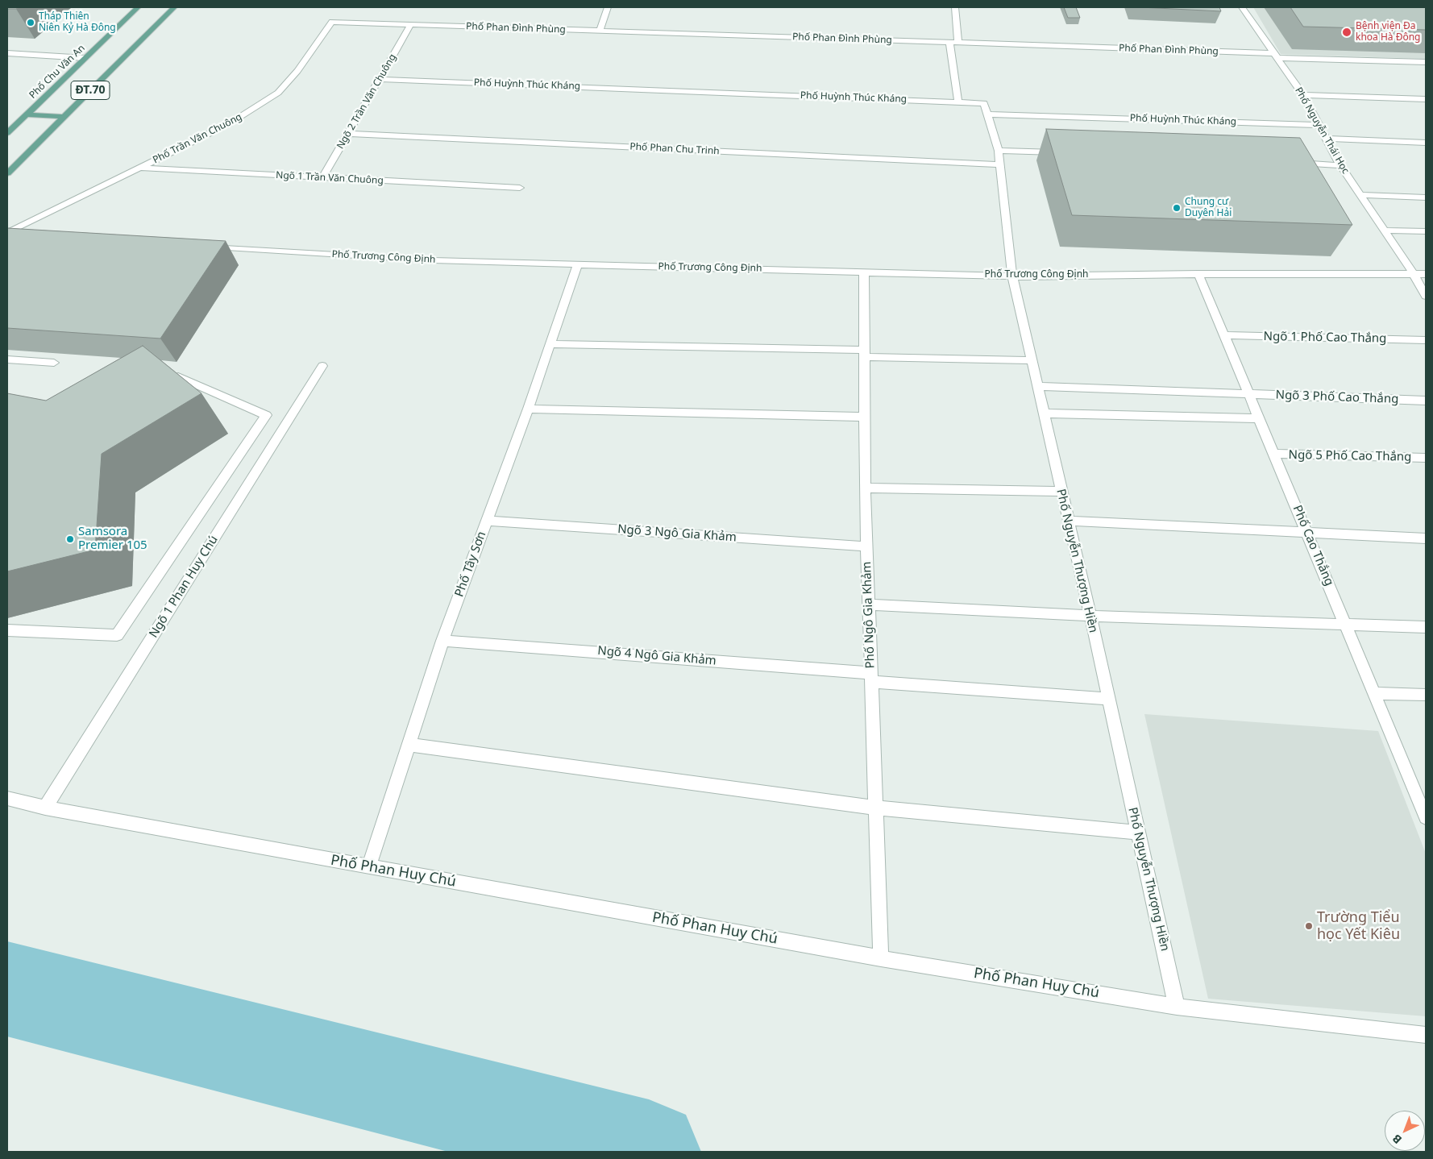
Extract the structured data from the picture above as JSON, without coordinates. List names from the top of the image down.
{
  "streets": {
    "main road": ["Phố Chu Văn An", "ĐT.70"],
    "street": [
      "Phố Phan Đình Phùng",
      "Phố Huỳnh Thúc Kháng",
      "Ngõ 2 Trần Văn Chuông",
      "Phố Nguyễn Thái Học",
      "Phố Trần Văn Chuông",
      "Phố Phan Chu Trinh",
      "Ngõ 1 Trần Văn Chuông",
      "Phố Trương Công Định",
      "Ngõ 1 Phố Cao Thắng",
      "Ngõ 3 Phố Cao Thắng",
      "Ngõ 5 Phố Cao Thắng",
      "Ngõ 3 Ngô Gia Khảm",
      "Phố Cao Thắng",
      "Phố Nguyễn Thượng Hiền",
      "Phố Tây Sơn",
      "Ngõ 1 Phan Huy Chú",
      "Phố Ngô Gia Khảm",
      "Ngõ 4 Ngô Gia Khảm",
      "Phố Phan Huy Chú"
    ]
  },
  "crossings": [
    ["Phố Phan Đình Phùng", "Ngõ 2 Trần Văn Chuông"],
    ["Phố Phan Đình Phùng", "Phố Nguyễn Thái Học"],
    ["Phố Phan Đình Phùng", "Phố Trần Văn Chuông"],
    ["Phố Huỳnh Thúc Kháng", "Ngõ 2 Trần Văn Chuông"],
    ["Phố Huỳnh Thúc Kháng", "Phố Nguyễn Thái Học"],
    ["Phố Huỳnh Thúc Kháng", "Phố Nguyễn Thượng Hiền"],
    ["Ngõ 2 Trần Văn Chuông", "Phố Trần Văn Chuông"],
    ["Ngõ 2 Trần Văn Chuông", "Phố Phan Chu Trinh"],
    ["Ngõ 2 Trần Văn Chuông", "Ngõ 1 Trần Văn Chuông"],
    ["Phố Nguyễn Thái Học", "Phố Trương Công Định"],
    ["Phố Trần Văn Chuông", "Ngõ 1 Trần Văn Chuông"],
    ["Phố Phan Chu Trinh", "Phố Nguyễn Thượng Hiền"],
    ["Phố Trương Công Định", "Phố Cao Thắng"],
    ["Phố Trương Công Định", "Phố Nguyễn Thượng Hiền"],
    ["Phố Trương Công Định", "Phố Tây Sơn"],
    ["Phố Trương Công Định", "Phố Ngô Gia Khảm"],
    ["Ngõ 1 Phố Cao Thắng", "Phố Cao Thắng"],
    ["Ngõ 3 Phố Cao Thắng", "Phố Cao Thắng"],
    ["Ngõ 3 Phố Cao Thắng", "Phố Nguyễn Thượng Hiền"],
    ["Ngõ 5 Phố Cao Thắng", "Phố Cao Thắng"],
    ["Ngõ 3 Ngô Gia Khảm", "Phố Tây Sơn"],
    ["Ngõ 3 Ngô Gia Khảm", "Phố Ngô Gia Khảm"],
    ["Phố Nguyễn Thượng Hiền", "Ngõ 4 Ngô Gia Khảm"],
    ["Phố Nguyễn Thượng Hiền", "Phố Phan Huy Chú"],
    ["Phố Tây Sơn", "Ngõ 4 Ngô Gia Khảm"],
    ["Phố Tây Sơn", "Phố Phan Huy Chú"],
    ["Ngõ 1 Phan Huy Chú", "Phố Phan Huy Chú"],
    ["Phố Ngô Gia Khảm", "Ngõ 4 Ngô Gia Khảm"],
    ["Phố Ngô Gia Khảm", "Phố Phan Huy Chú"]
  ],
  "places": [
    "Tháp Thiên Niên Kỷ Hà Đông",
    "Bệnh viện Đa khoa Hà Đông",
    "Chung cư Duyên Hải",
    "Samsora Premier 105",
    "Trường Tiểu học Yết Kiêu"
  ],
  "north": "bottom left"
}
